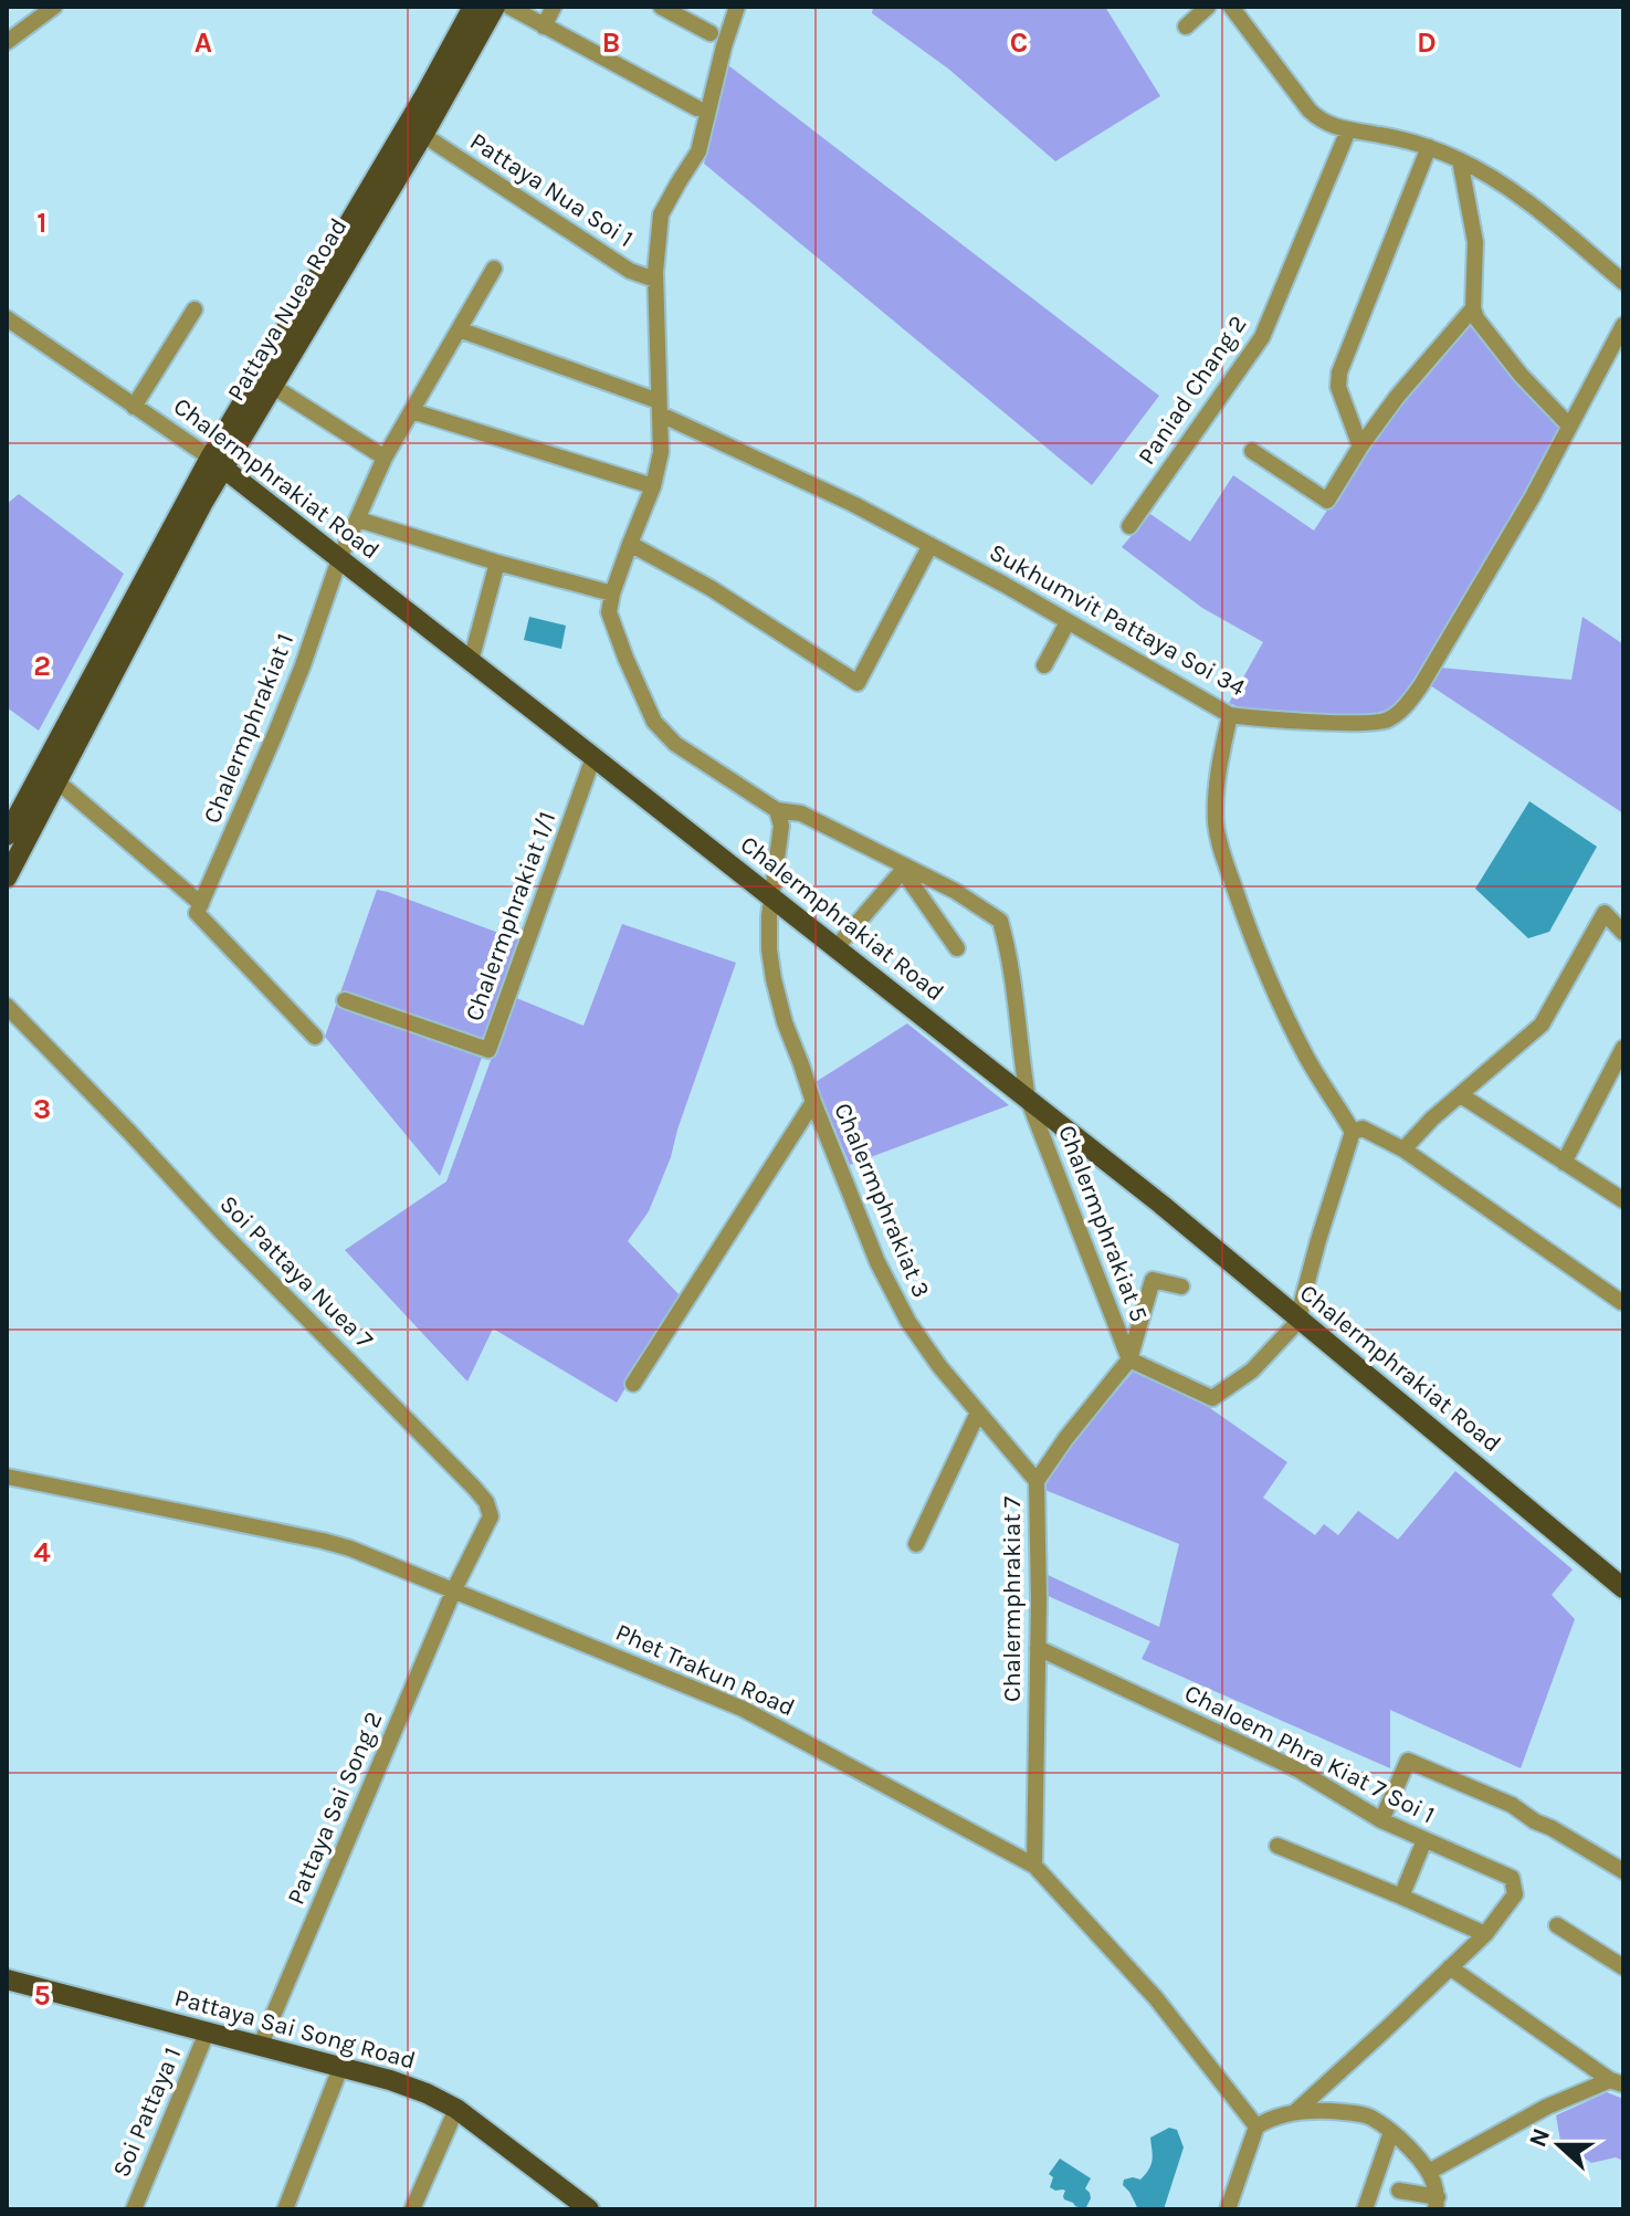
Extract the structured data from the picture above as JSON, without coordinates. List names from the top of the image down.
{
  "streets": {
    "main road": ["Pattaya Nuea Road", "Chalermphrakiat Road", "Pattaya Sai Song Road"],
    "street": [
      "Pattaya Nua Soi 1",
      "Paniad Chang 2",
      "Sukhumvit Pattaya Soi 34",
      "Chalermphrakiat 1",
      "Chalermphrakiat 1/1",
      "Chalermphrakiat 3",
      "Chalermphrakiat 5",
      "Soi Pattaya Nuea 7",
      "Chalermphrakiat 7",
      "Phet Trakun Road",
      "Chaloem Phra Kiat 7 Soi 1",
      "Pattaya Sai Song 2",
      "Soi Pattaya 1"
    ]
  },
  "crossings": [
    ["Pattaya Nua Soi 1", "Pattaya Nuea Road"],
    ["Pattaya Nuea Road", "Chalermphrakiat Road"],
    ["Chalermphrakiat Road", "Chalermphrakiat 1"],
    ["Chalermphrakiat Road", "Chalermphrakiat 1/1"],
    ["Chalermphrakiat Road", "Chalermphrakiat 3"],
    ["Chalermphrakiat Road", "Chalermphrakiat 5"],
    ["Sukhumvit Pattaya Soi 34", "Chalermphrakiat 1"],
    ["Chalermphrakiat 3", "Chalermphrakiat 7"],
    ["Chalermphrakiat 5", "Chalermphrakiat 7"],
    ["Soi Pattaya Nuea 7", "Phet Trakun Road"],
    ["Soi Pattaya Nuea 7", "Pattaya Sai Song 2"],
    ["Chalermphrakiat 7", "Phet Trakun Road"],
    ["Chalermphrakiat 7", "Chaloem Phra Kiat 7 Soi 1"],
    ["Phet Trakun Road", "Pattaya Sai Song 2"],
    ["Pattaya Sai Song 2", "Pattaya Sai Song Road"],
    ["Pattaya Sai Song Road", "Soi Pattaya 1"]
  ],
  "north": "left",
  "grid": {
    "columns": [
      "A",
      "B",
      "C",
      "D"
    ],
    "rows": [
      "1",
      "2",
      "3",
      "4",
      "5"
    ]
  }
}
